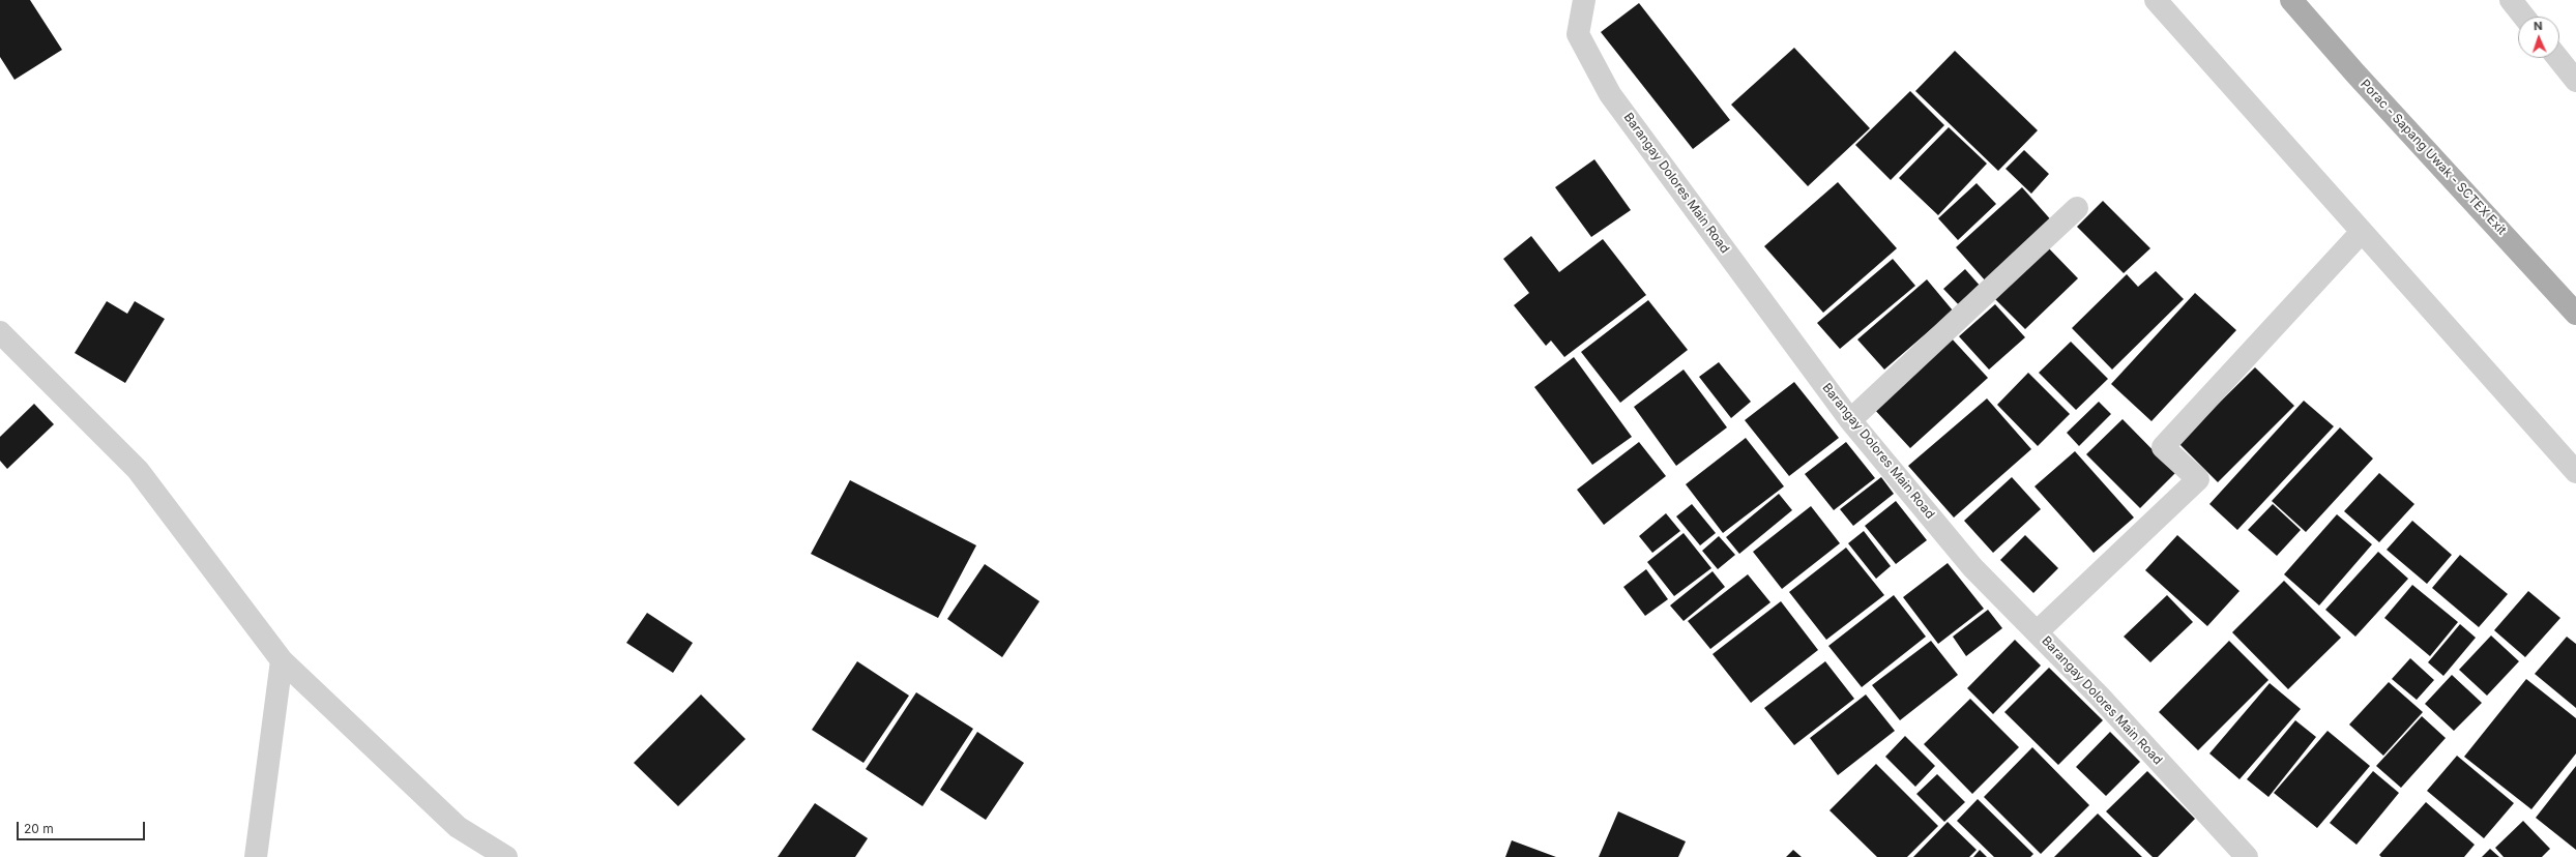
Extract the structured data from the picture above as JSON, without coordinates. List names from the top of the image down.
{
  "streets": {
    "main road": ["Porac - Sapang Uwak - SCTEX Exit"],
    "street": ["Barangay Dolores Main Road"]
  },
  "scale_bar": "20 m",
  "north": "top"
}
